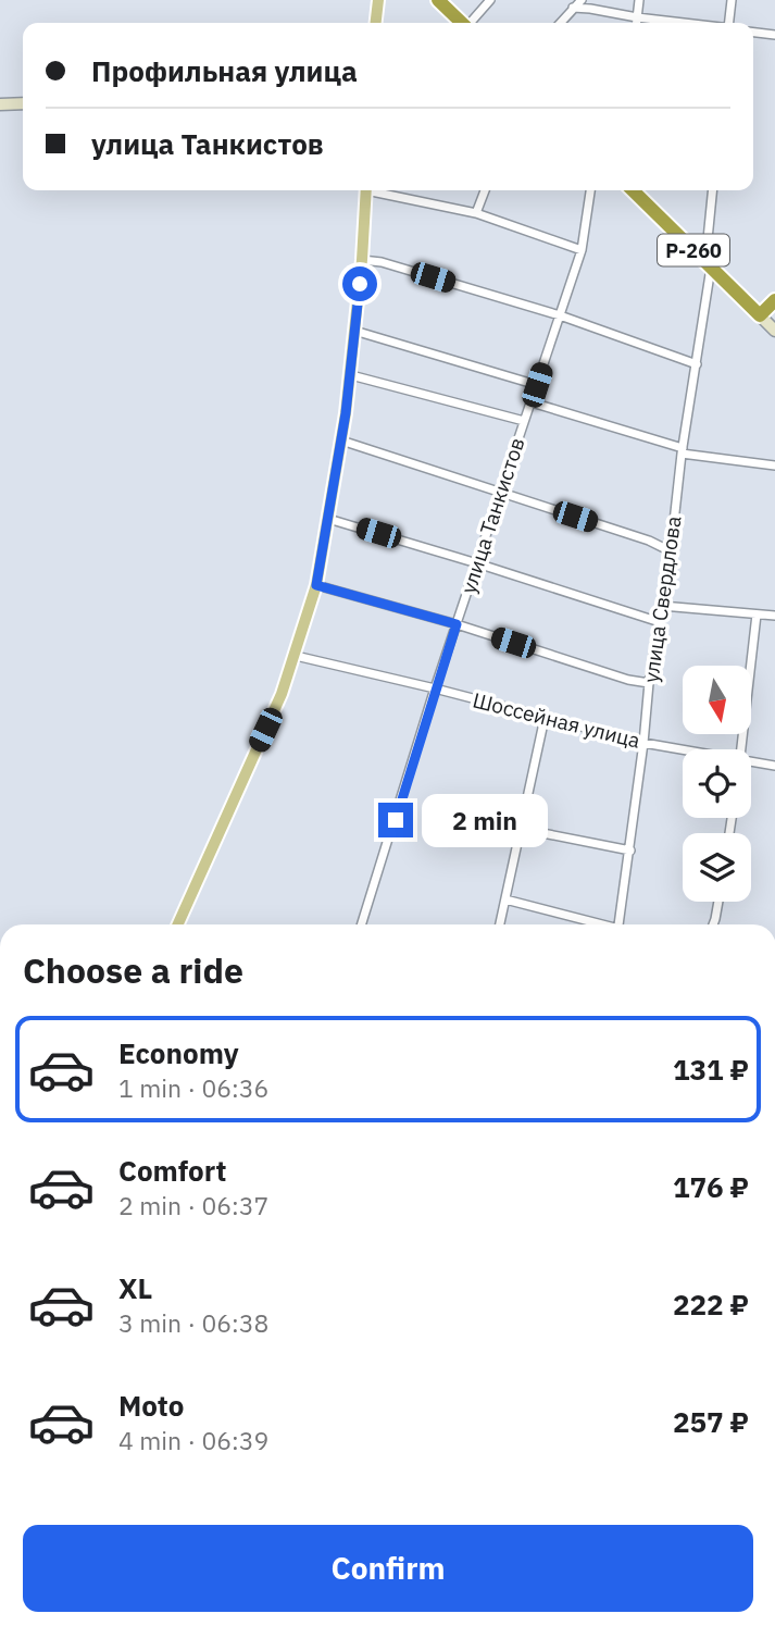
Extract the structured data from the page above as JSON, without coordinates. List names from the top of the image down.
{
  "streets": {
    "highway": ["Р-260"],
    "street": ["улица Танкистов", "улица Свердлова", "Шоссейная улица"]
  },
  "crossings": [
    ["Р-260", "улица Свердлова"],
    ["улица Танкистов", "Шоссейная улица"],
    ["улица Свердлова", "Шоссейная улица"]
  ],
  "north": "bottom",
  "page": {
    "banner": ["Профильная улица", "улица Танкистов"],
    "bubble": "2 min",
    "heading": "Choose a ride",
    "list": [
      {
        "name": "Economy",
        "note": "1 min · 06:36",
        "value": "131 ₽"
      },
      {
        "name": "Comfort",
        "note": "2 min · 06:37",
        "value": "176 ₽"
      },
      {
        "name": "XL",
        "note": "3 min · 06:38",
        "value": "222 ₽"
      },
      {
        "name": "Moto",
        "note": "4 min · 06:39",
        "value": "257 ₽"
      }
    ],
    "buttons": "Confirm"
  }
}
